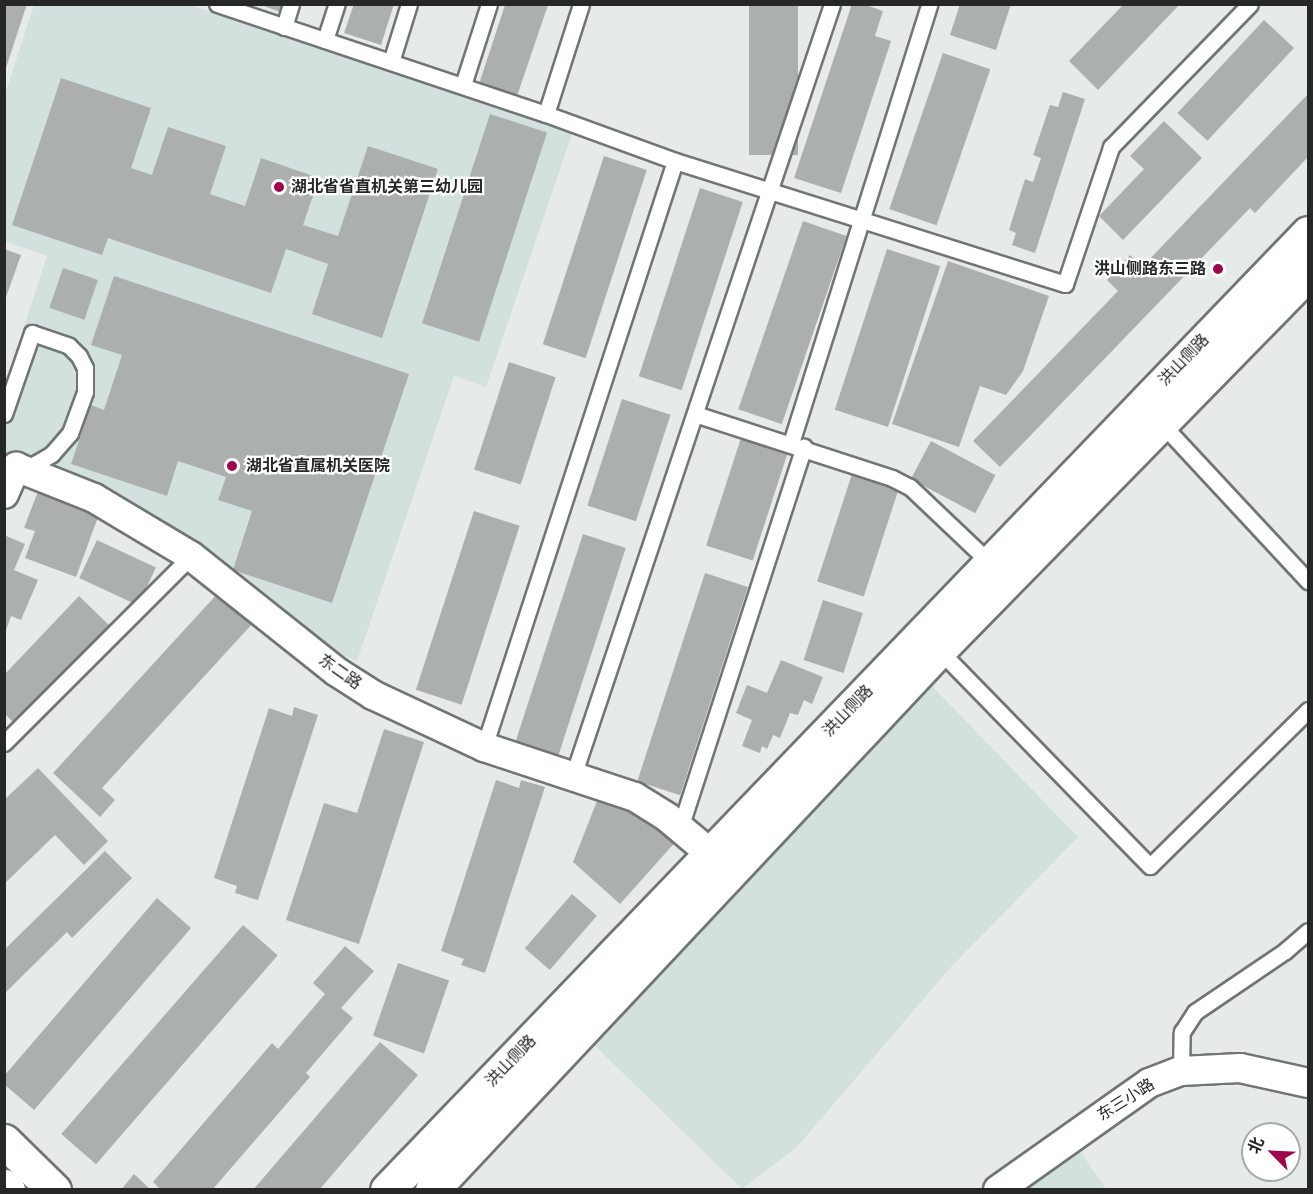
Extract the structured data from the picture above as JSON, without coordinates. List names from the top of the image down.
{
  "streets": {
    "main road": ["洪山侧路"],
    "street": ["东二路", "东三小路"]
  },
  "crossings": [
    ["洪山侧路", "东二路"]
  ],
  "places": ["湖北省省直机关第三幼儿园", "洪山侧路东三路", "湖北省直属机关医院"],
  "north": "top left"
}
